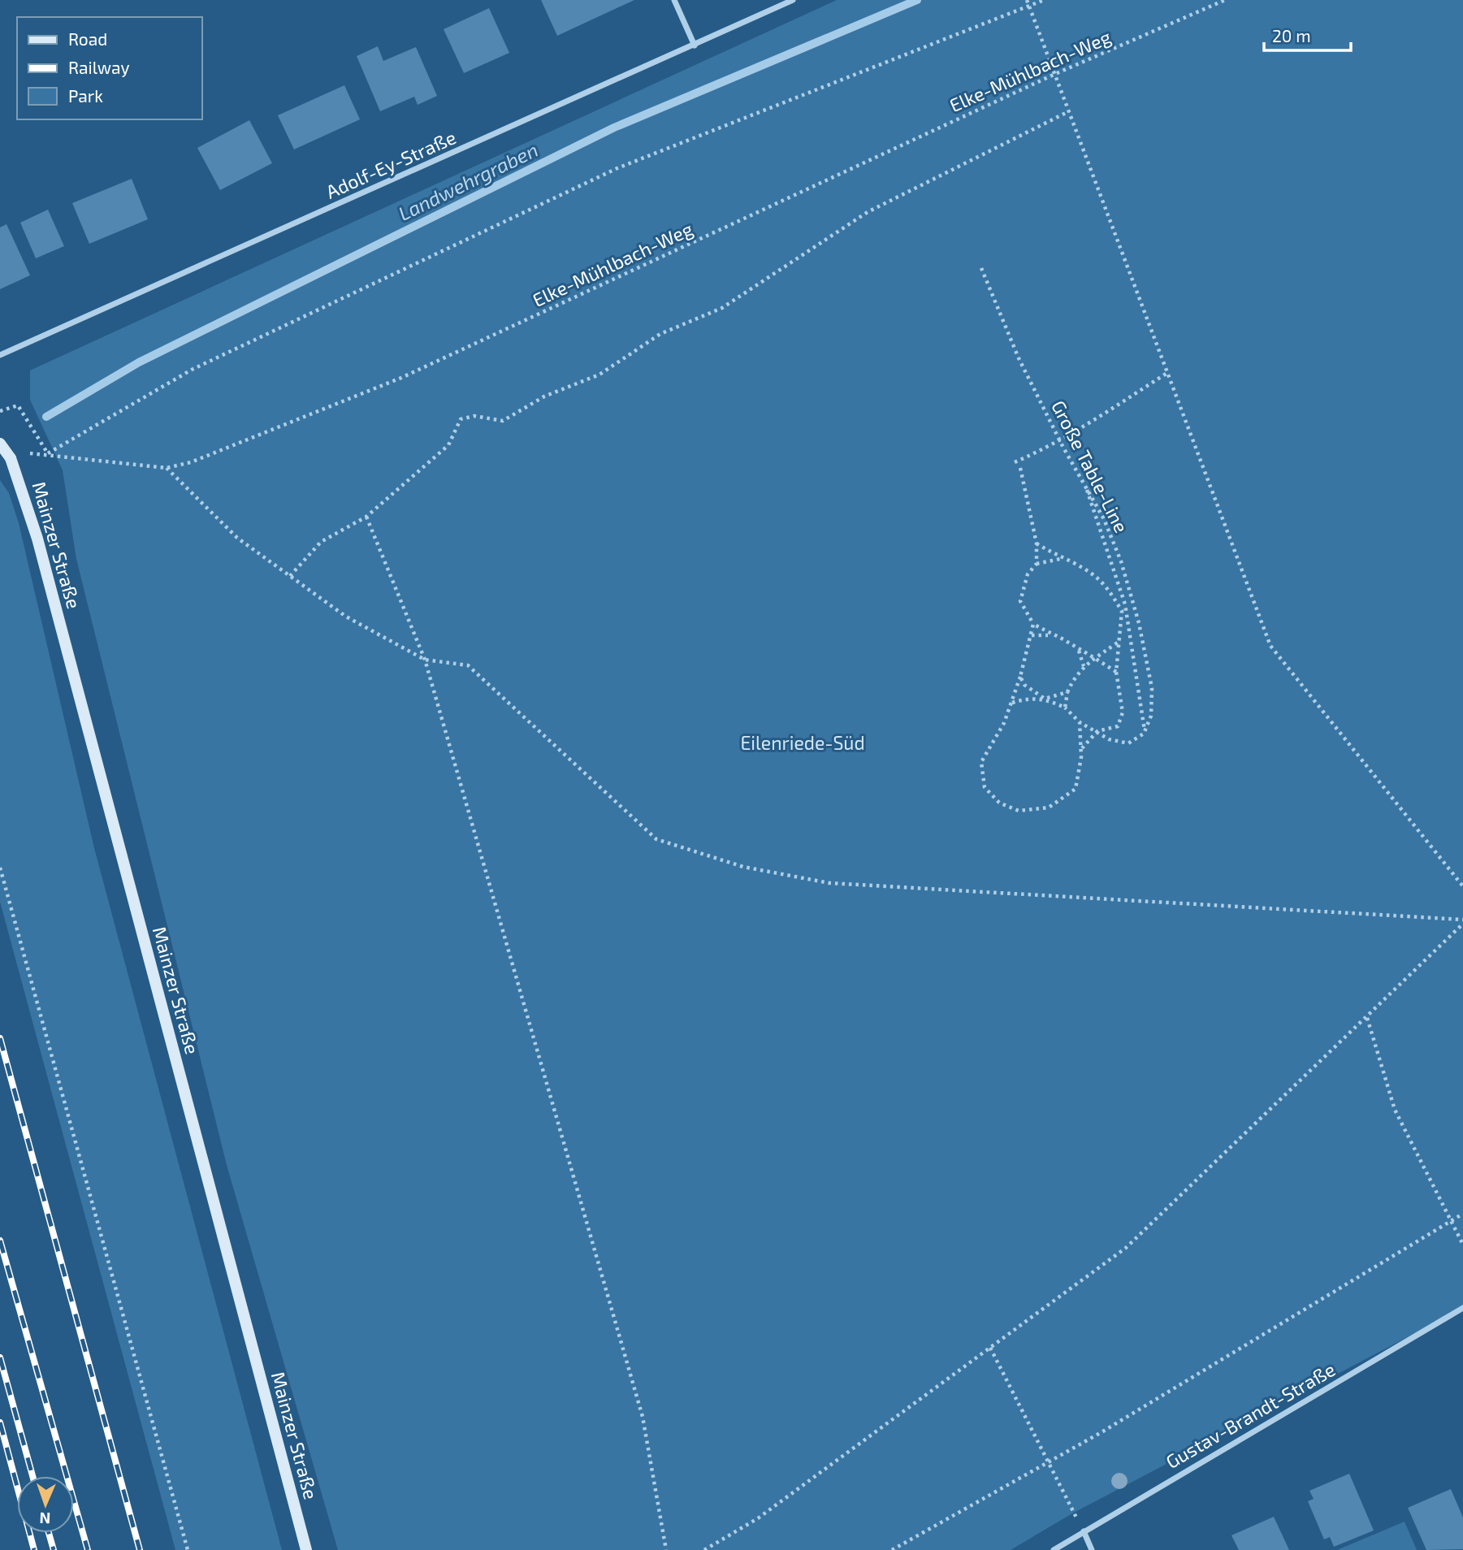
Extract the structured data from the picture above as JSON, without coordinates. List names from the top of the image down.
{
  "streets": {
    "street": ["Adolf-Ey-Straße", "Mainzer Straße", "Gustav-Brandt-Straße"],
    "path": ["Elke-Mühlbach-Weg", "Große Table-Line"]
  },
  "water": ["Landwehrgraben"],
  "parks": ["Eilenriede-Süd"],
  "legend": ["Road", "Railway", "Park"],
  "scale_bar": "20 m",
  "north": "bottom"
}
